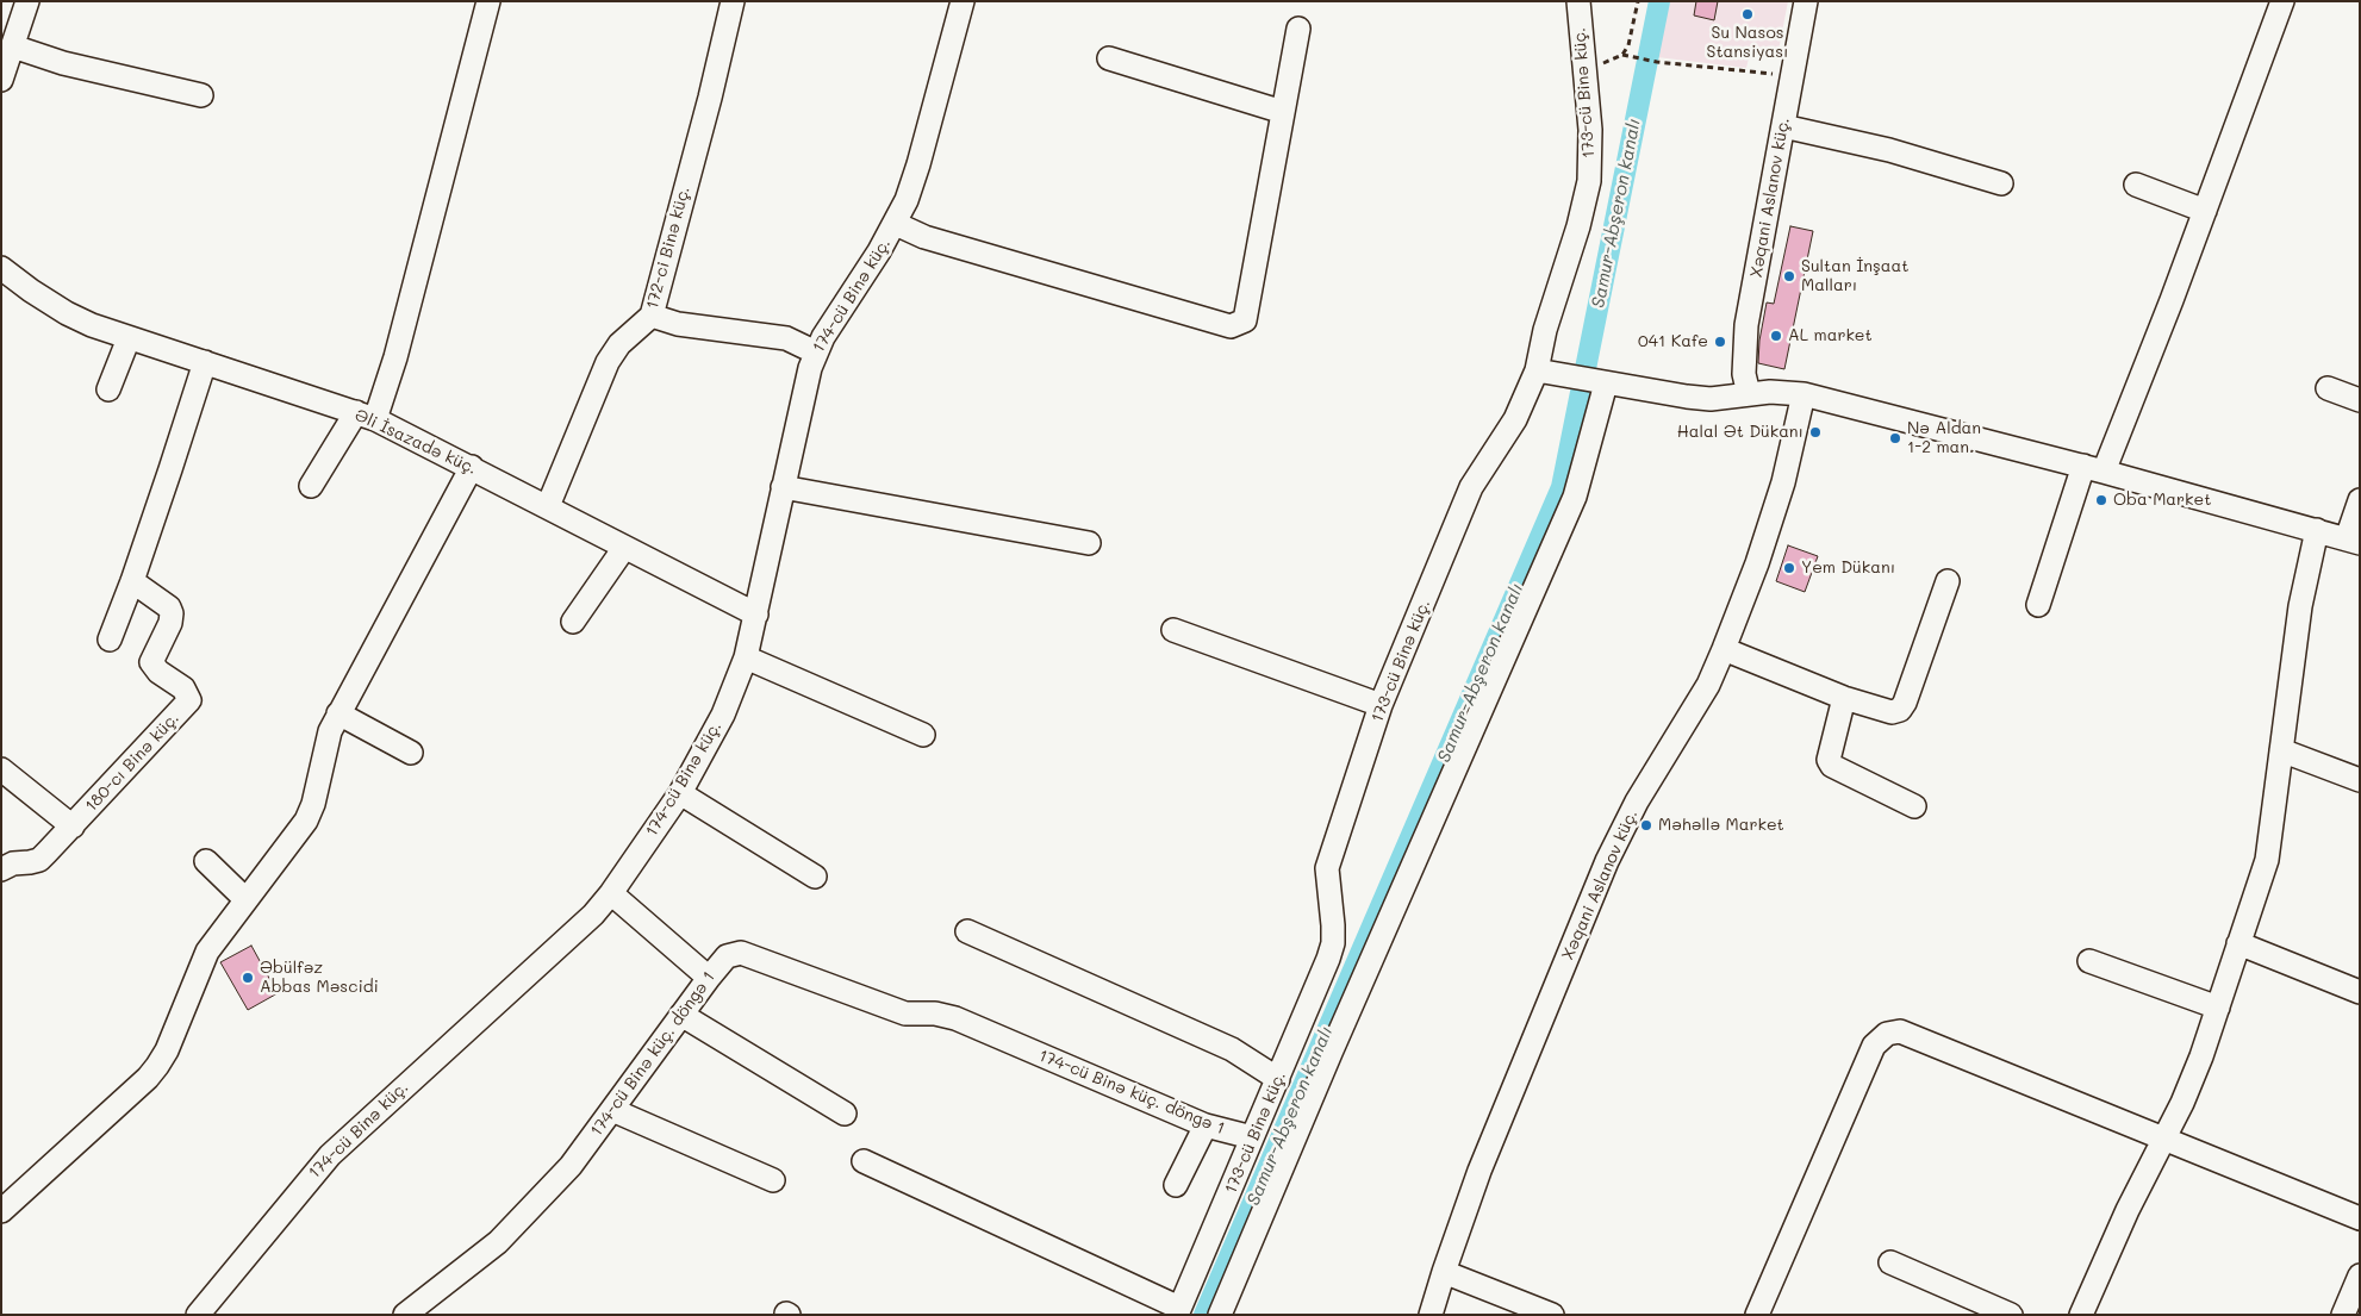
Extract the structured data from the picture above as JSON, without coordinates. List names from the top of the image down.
{
  "streets": {
    "street": [
      "173-cü Binə küç.",
      "Xəqani Aslanov küç.",
      "172-ci Binə küç.",
      "174-cü Binə küç.",
      "Əli İsazadə küç.",
      "180-cı Binə küç.",
      "174-cü Binə küç. döngə 1"
    ]
  },
  "crossings": [
    ["173-cü Binə küç.", "174-cü Binə küç. döngə 1"],
    ["172-ci Binə küç.", "Əli İsazadə küç."],
    ["174-cü Binə küç.", "Əli İsazadə küç."]
  ],
  "water": ["Samur-Abşeron kanalı"],
  "places": [
    "Su Nasos Stansiyası",
    "Sultan İnşaat Malları",
    "AL market",
    "041 Kafe",
    "Halal Ət Dükanı",
    "Nə Aldan 1-2 man.",
    "Oba Market",
    "Yem Dükanı",
    "Məhəllə Market",
    "Əbülfəz Abbas Məscidi"
  ]
}
